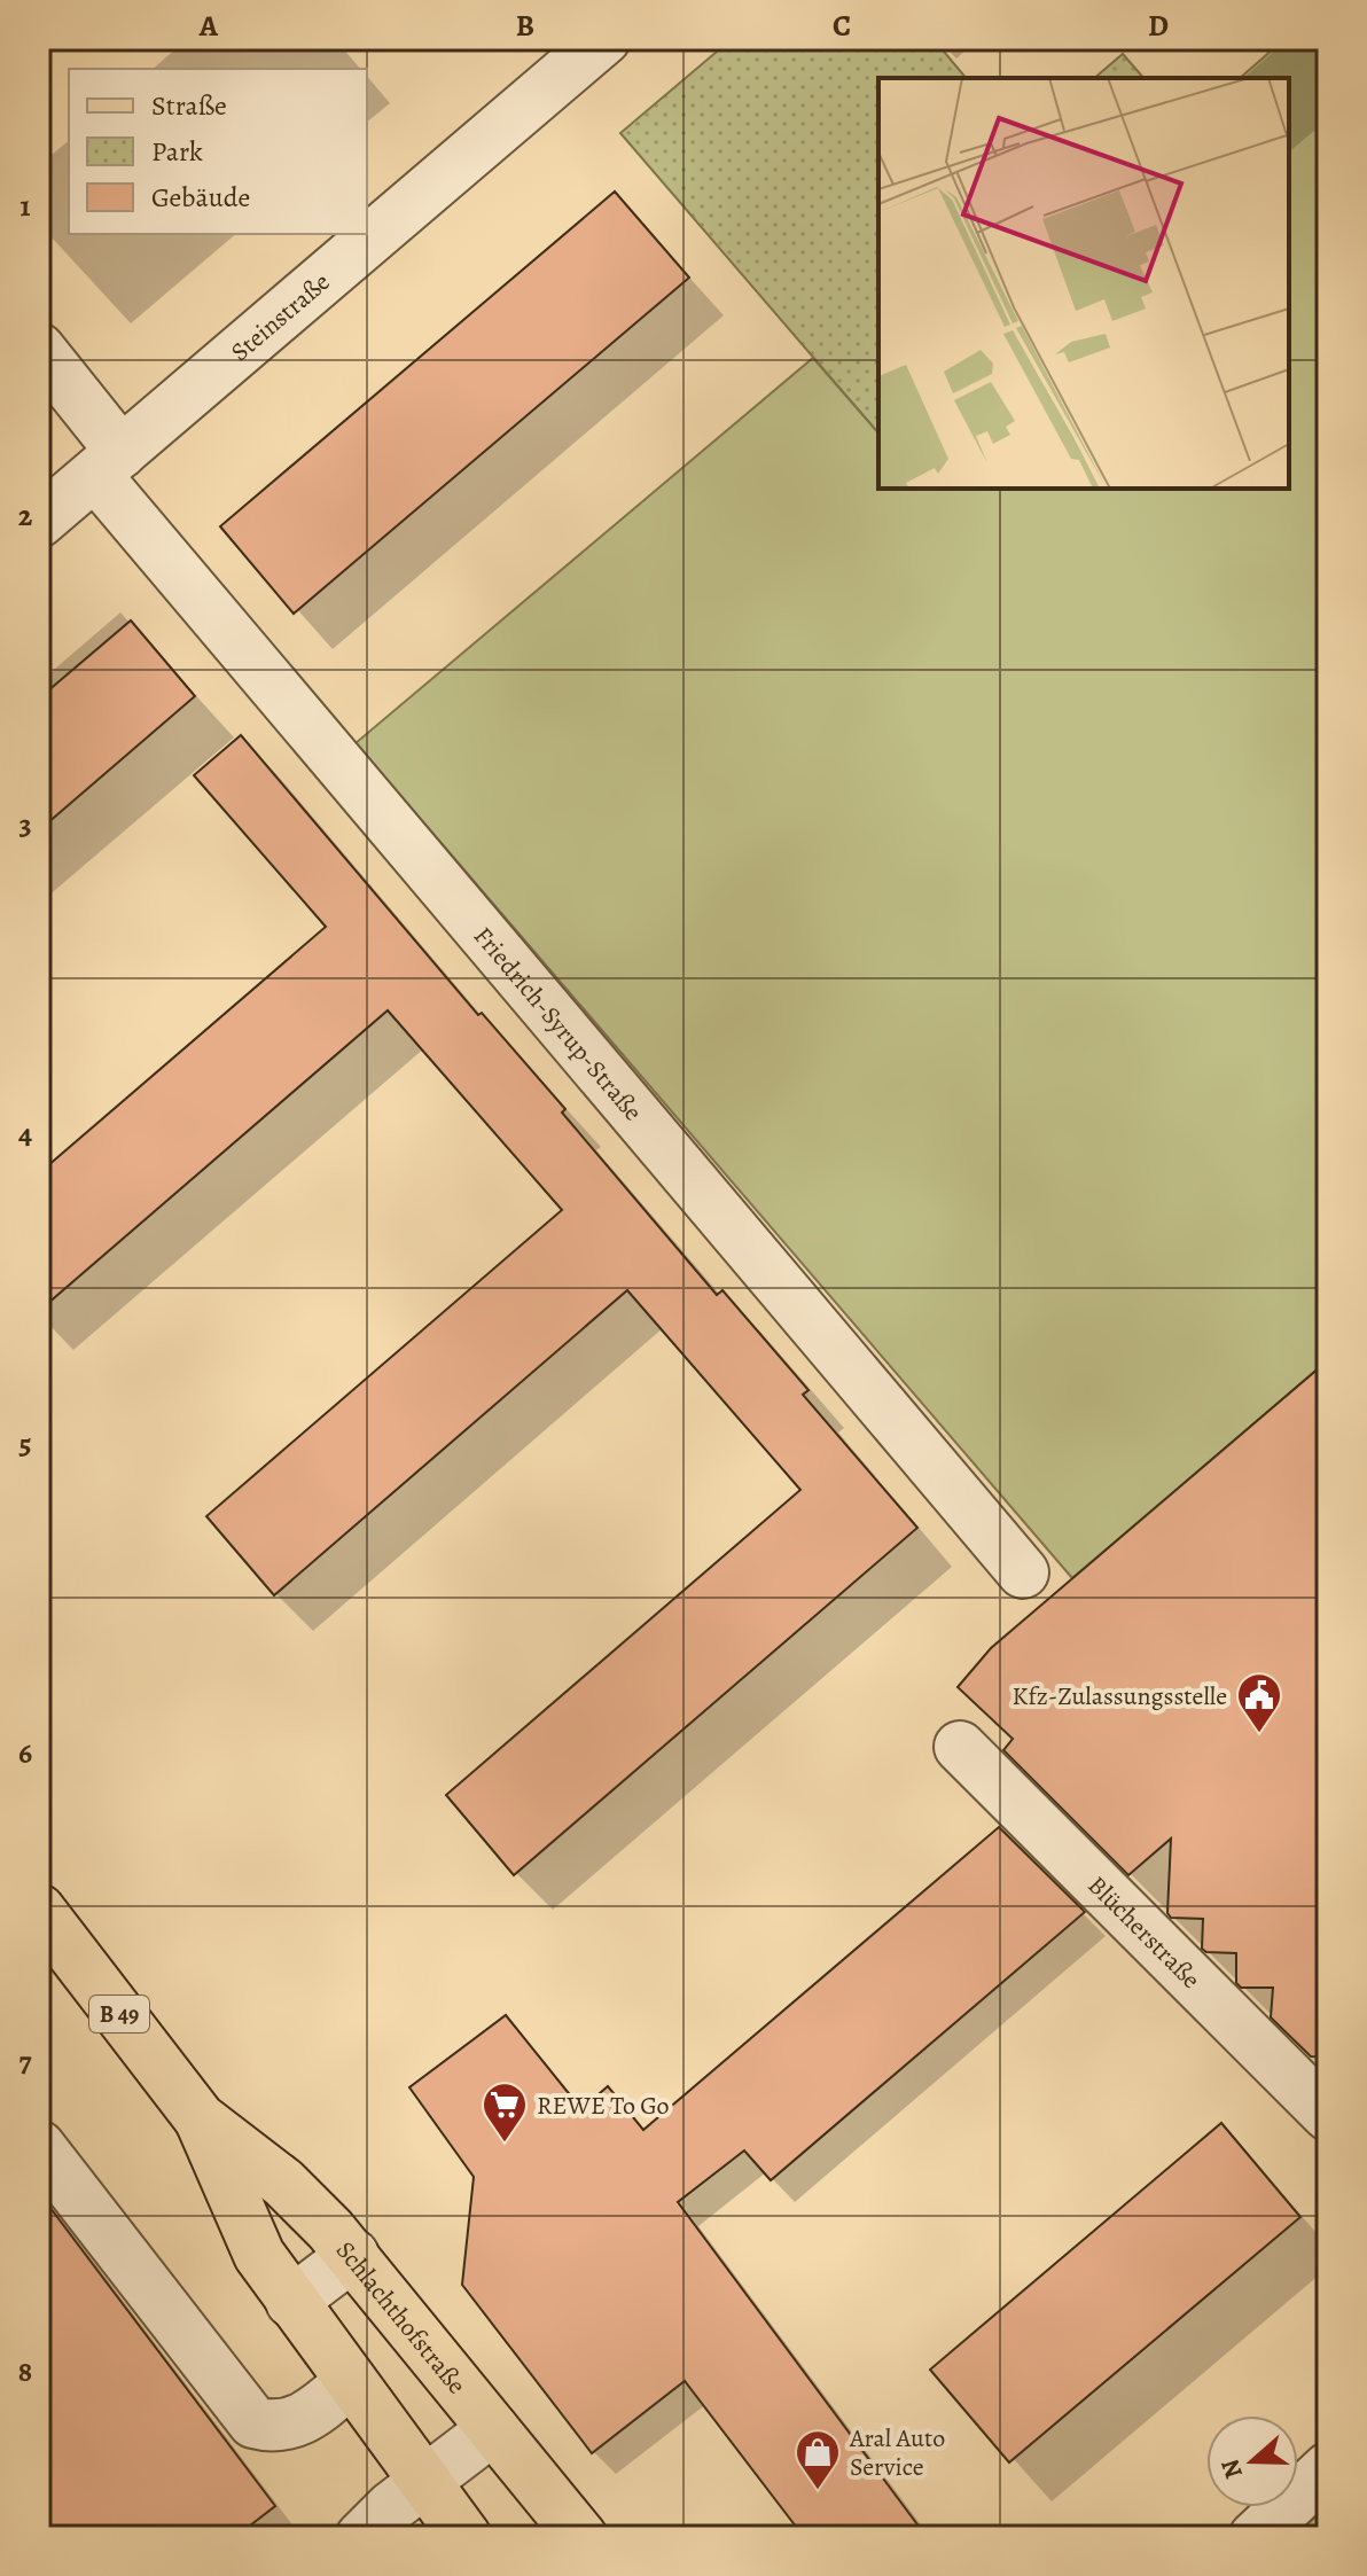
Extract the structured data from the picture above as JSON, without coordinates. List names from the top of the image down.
{
  "streets": {
    "main road": ["B 49", "Schlachthofstraße"],
    "street": ["Steinstraße", "Friedrich-Syrup-Straße", "Blücherstraße"]
  },
  "crossings": [
    ["Steinstraße", "Friedrich-Syrup-Straße"]
  ],
  "places": {
    "public building": ["Kfz-Zulassungsstelle"],
    "supermarket": ["REWE To Go"],
    "shop": ["Aral Auto Service"]
  },
  "legend": ["Straße", "Park", "Gebäude"],
  "north": "left",
  "grid": {
    "columns": [
      "A",
      "B",
      "C",
      "D"
    ],
    "rows": [
      "1",
      "2",
      "3",
      "4",
      "5",
      "6",
      "7",
      "8"
    ]
  }
}
